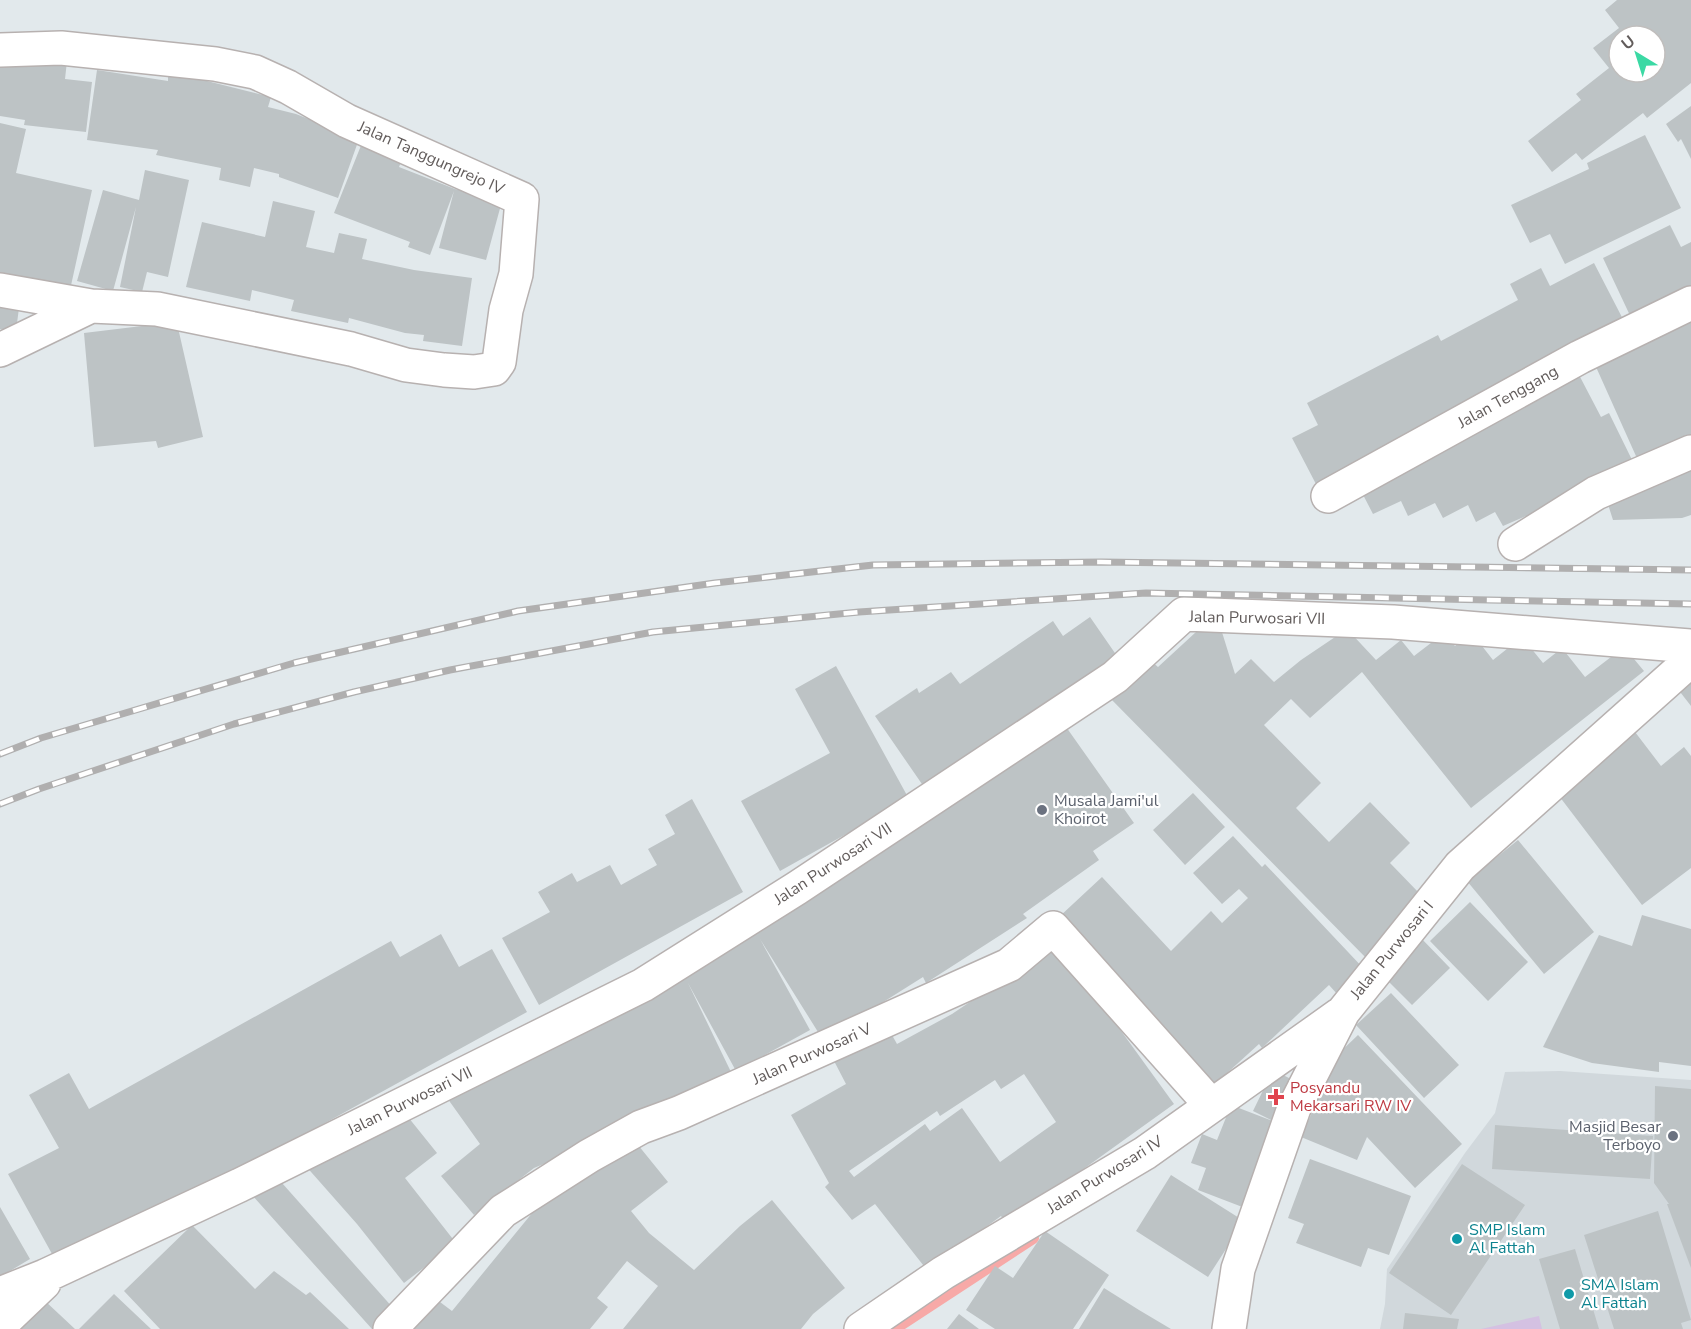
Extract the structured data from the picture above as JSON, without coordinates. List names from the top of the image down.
{
  "streets": {
    "street": [
      "Jalan Tanggungrejo IV",
      "Jalan Tenggang",
      "Jalan Purwosari VII",
      "Jalan Purwosari I",
      "Jalan Purwosari V",
      "Jalan Purwosari IV"
    ]
  },
  "crossings": [
    ["Jalan Purwosari I", "Jalan Purwosari IV"],
    ["Jalan Purwosari V", "Jalan Purwosari IV"]
  ],
  "places": {
    "other": [
      "Musala Jami'ul Khoirot",
      "Masjid Besar Terboyo",
      "SMP Islam Al Fattah",
      "SMA Islam Al Fattah"
    ],
    "health": ["Posyandu Mekarsari RW IV"]
  },
  "north": "top left"
}
